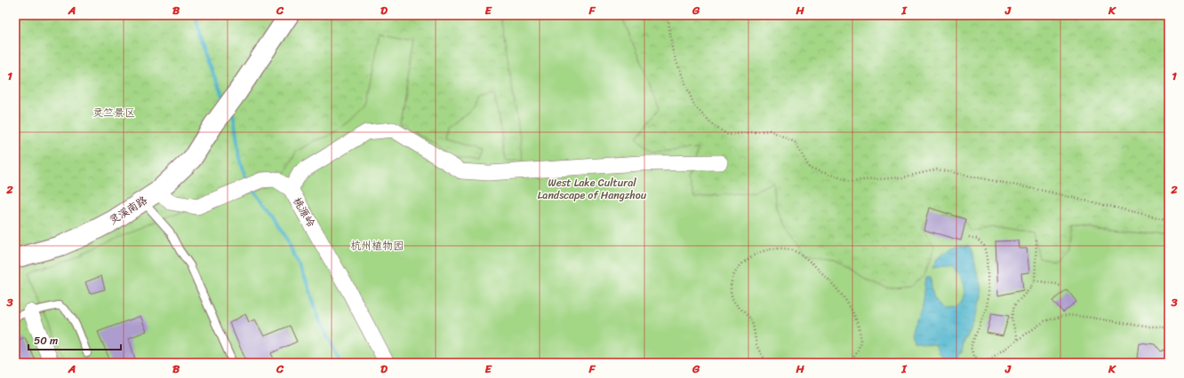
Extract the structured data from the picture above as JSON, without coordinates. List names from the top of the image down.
{
  "streets": {
    "main road": ["灵溪南路"],
    "street": ["桃源岭"]
  },
  "crossings": [
    ["灵溪南路", "桃源岭"]
  ],
  "parks": ["灵竺景区", "West Lake Cultural Landscape of Hangzhou", "杭州植物园"],
  "scale_bar": "50 m",
  "grid": {
    "columns": [
      "A",
      "B",
      "C",
      "D",
      "E",
      "F",
      "G",
      "H",
      "I",
      "J",
      "K"
    ],
    "rows": ["1", "2", "3"]
  }
}
